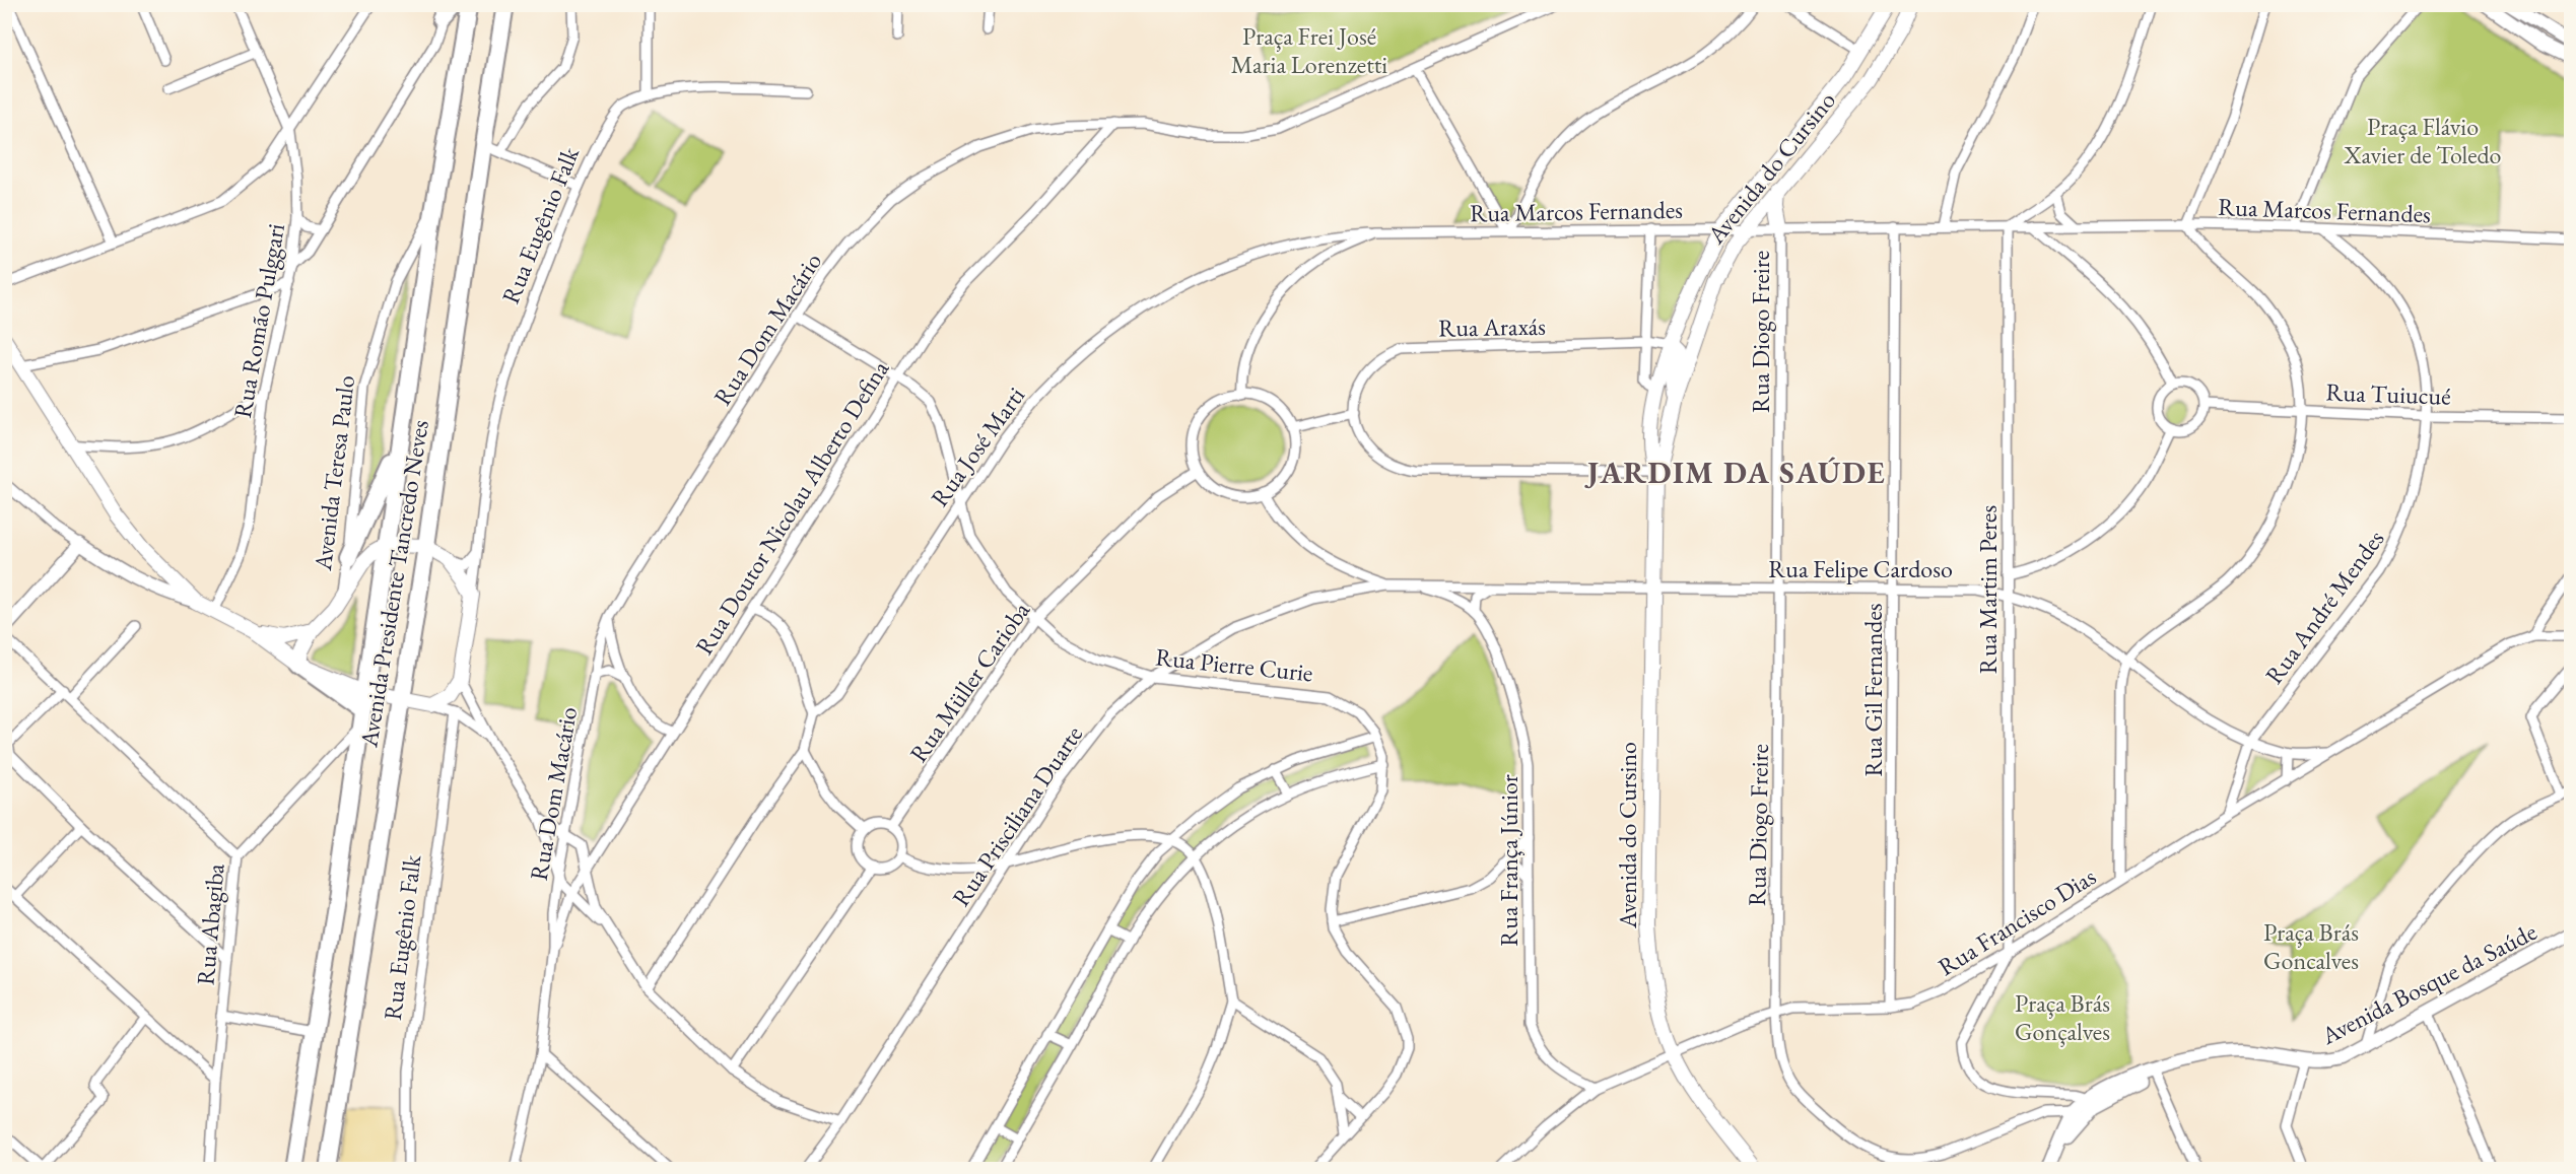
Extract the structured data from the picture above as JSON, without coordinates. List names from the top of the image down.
{
  "streets": {
    "highway": ["Avenida Presidente Tancredo Neves"],
    "main road": ["Avenida do Cursino", "Rua Eugênio Falk", "Avenida Teresa Paulo"],
    "street": [
      "Rua Marcos Fernandes",
      "Rua Romão Pulggari",
      "Rua Araxás",
      "Rua Dom Macário",
      "Rua Diogo Freire",
      "Rua Tuiucué",
      "Rua José Marti",
      "Rua Doutor Nicolau Alberto Defina",
      "Rua Felipe Cardoso",
      "Rua Martim Peres",
      "Rua André Mendes",
      "Rua Pierre Curie",
      "Rua Müller Carioba",
      "Rua Gil Fernandes",
      "Rua Prisciliana Duarte",
      "Rua França Júnior",
      "Rua Francisco Dias",
      "Rua Abagiba",
      "Avenida Bosque da Saúde"
    ]
  },
  "crossings": [
    ["Avenida do Cursino", "Rua Marcos Fernandes"],
    ["Avenida do Cursino", "Rua Araxás"],
    ["Avenida do Cursino", "Rua Felipe Cardoso"],
    ["Avenida do Cursino", "Rua Francisco Dias"],
    ["Rua Marcos Fernandes", "Rua Diogo Freire"],
    ["Rua Marcos Fernandes", "Rua José Marti"],
    ["Rua Marcos Fernandes", "Rua Felipe Cardoso"],
    ["Rua Marcos Fernandes", "Rua Martim Peres"],
    ["Rua Marcos Fernandes", "Rua André Mendes"],
    ["Rua Marcos Fernandes", "Rua Müller Carioba"],
    ["Rua Marcos Fernandes", "Rua Gil Fernandes"],
    ["Rua Dom Macário", "Rua Doutor Nicolau Alberto Defina"],
    ["Rua Dom Macário", "Rua Pierre Curie"],
    ["Rua Diogo Freire", "Rua Felipe Cardoso"],
    ["Rua Diogo Freire", "Rua Francisco Dias"],
    ["Rua Diogo Freire", "Avenida Bosque da Saúde"],
    ["Rua Tuiucué", "Rua André Mendes"],
    ["Rua José Marti", "Rua Pierre Curie"],
    ["Avenida Teresa Paulo", "Avenida Presidente Tancredo Neves"],
    ["Rua Doutor Nicolau Alberto Defina", "Rua Pierre Curie"],
    ["Rua Felipe Cardoso", "Rua Martim Peres"],
    ["Rua Felipe Cardoso", "Rua André Mendes"],
    ["Rua Felipe Cardoso", "Rua Müller Carioba"],
    ["Rua Felipe Cardoso", "Rua Gil Fernandes"],
    ["Rua Felipe Cardoso", "Rua Prisciliana Duarte"],
    ["Rua Felipe Cardoso", "Rua França Júnior"],
    ["Rua Felipe Cardoso", "Rua Francisco Dias"],
    ["Rua Martim Peres", "Rua Francisco Dias"],
    ["Rua André Mendes", "Rua Francisco Dias"],
    ["Rua Pierre Curie", "Rua Müller Carioba"],
    ["Rua Pierre Curie", "Rua Prisciliana Duarte"],
    ["Rua Gil Fernandes", "Rua Francisco Dias"],
    ["Rua França Júnior", "Rua Francisco Dias"]
  ],
  "districts": ["JARDIM DA SAÚDE"],
  "parks": [
    "Praça Frei José Maria Lorenzetti",
    "Praça Flávio Xavier de Toledo",
    "Praça Brás Goncalves",
    "Praça Brás Gonçalves"
  ]
}
